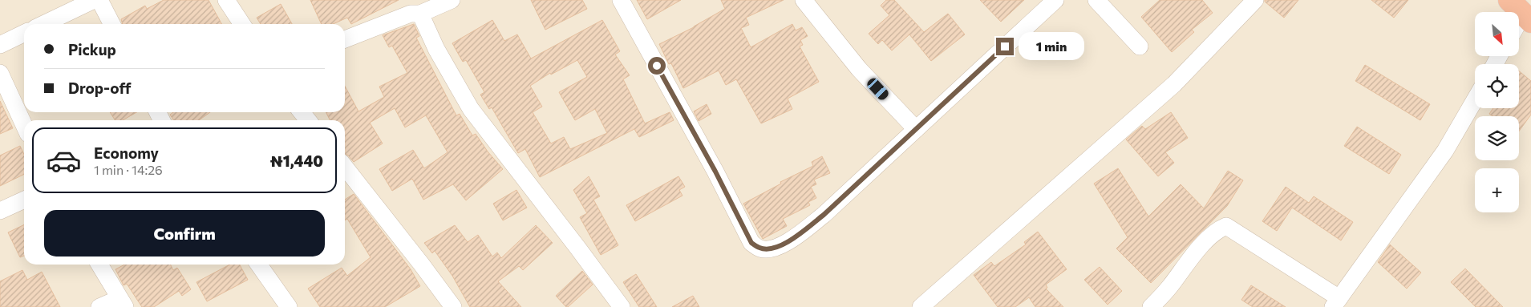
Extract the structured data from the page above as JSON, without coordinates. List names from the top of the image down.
{
  "north": "bottom right",
  "page": {
    "map_buttons": "+",
    "banner": ["Pickup", "Drop-off"],
    "bubble": "1 min",
    "list": [
      {
        "name": "Economy",
        "note": "1 min · 14:26",
        "value": "₦1,440"
      }
    ],
    "buttons": "Confirm"
  }
}
